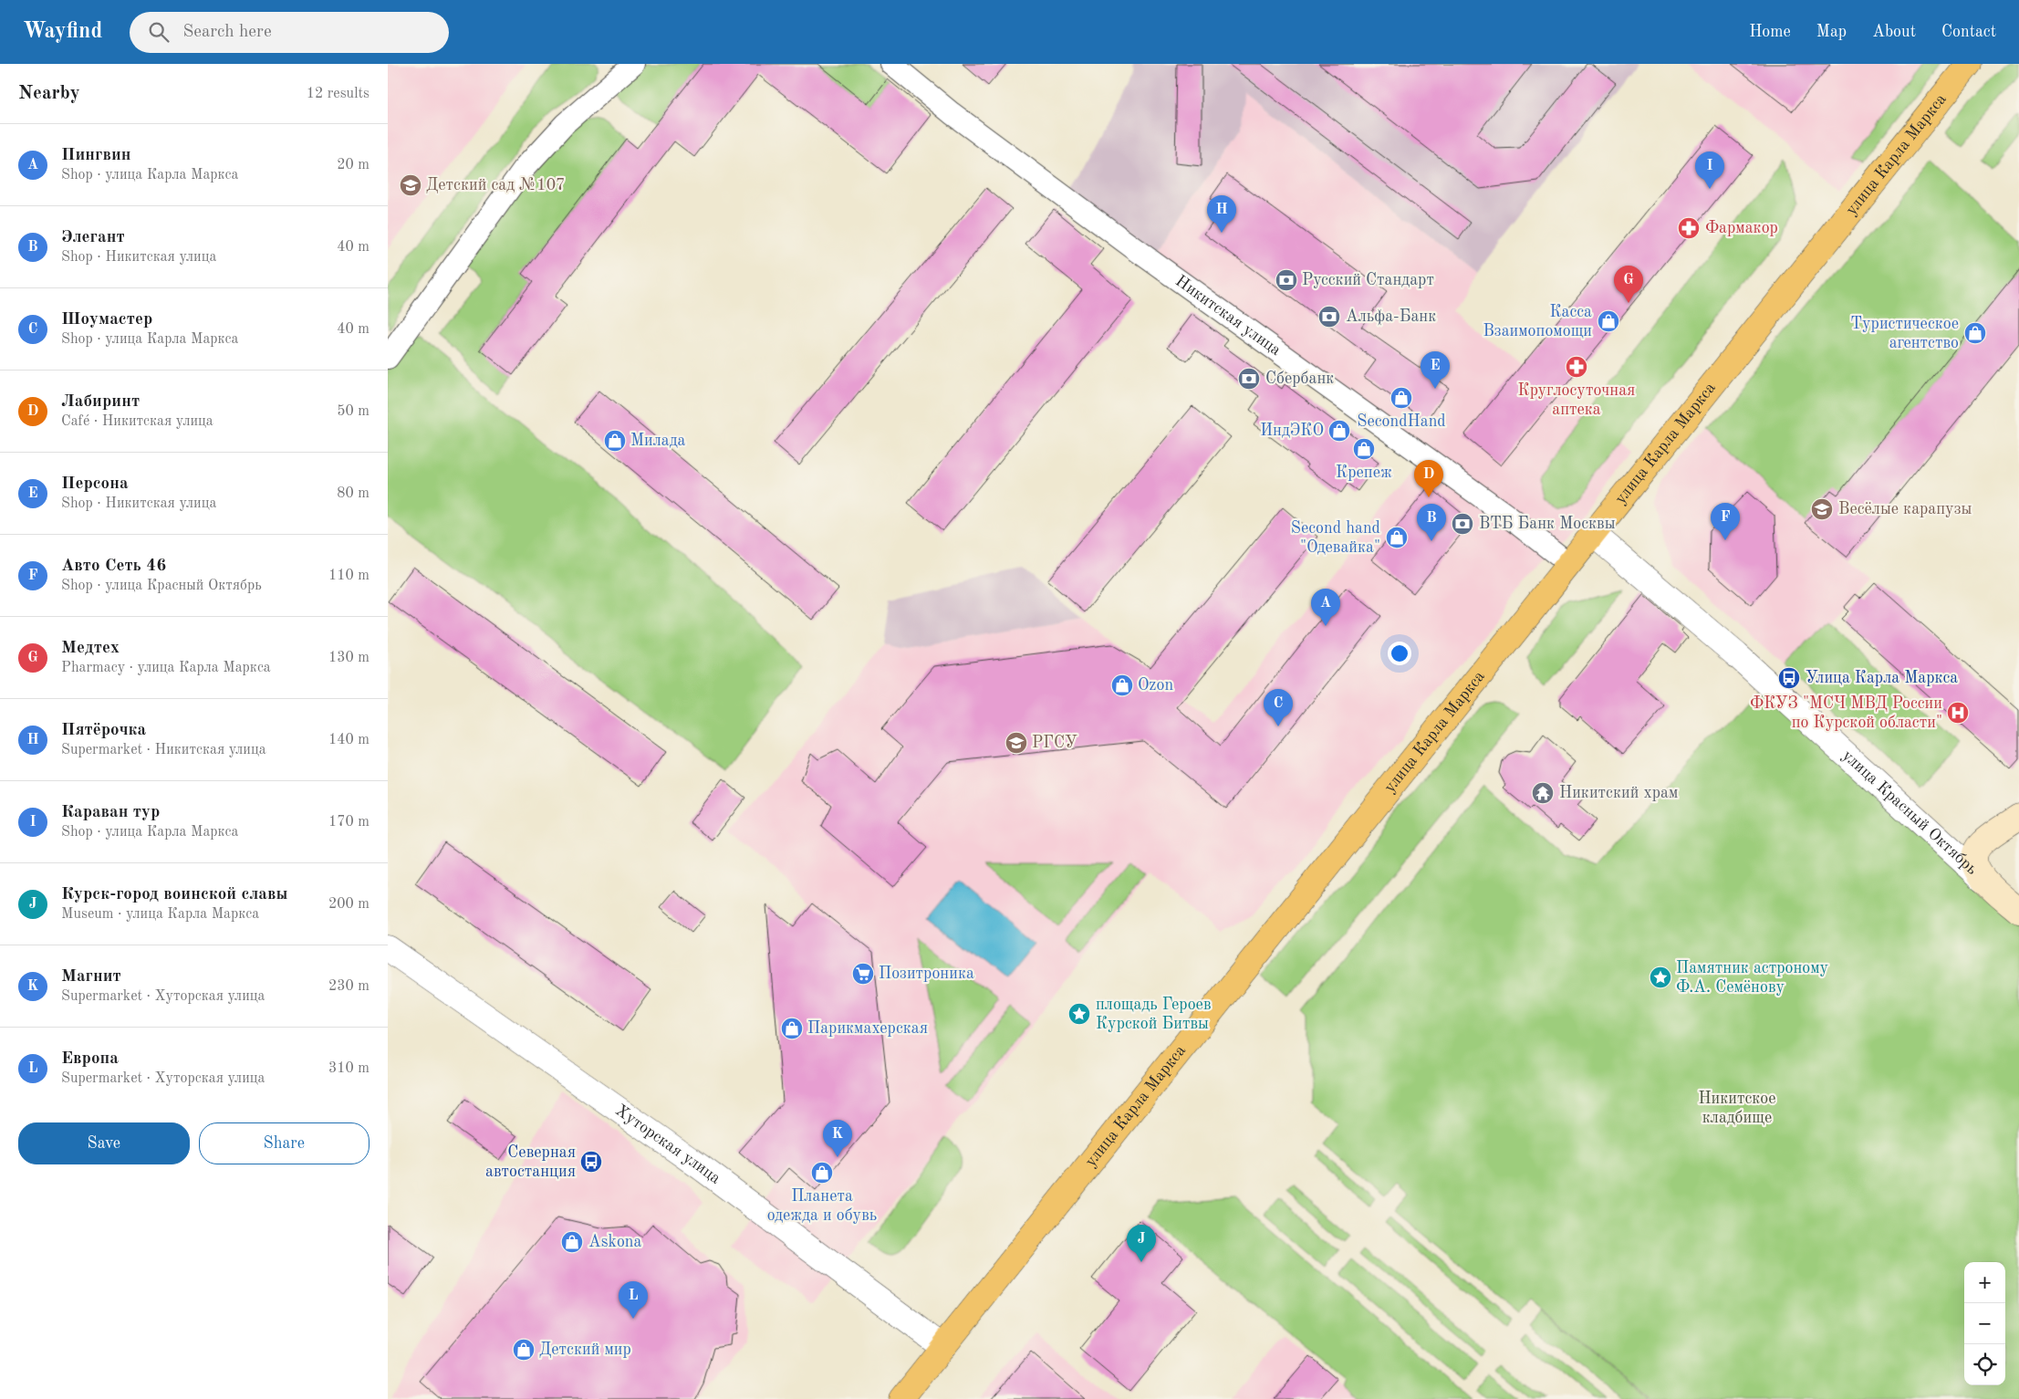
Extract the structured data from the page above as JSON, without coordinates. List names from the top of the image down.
{
  "streets": {
    "main road": ["улица Карла Маркса", "улица Красный Октябрь"],
    "street": ["Никитская улица", "Хуторская улица"]
  },
  "crossings": [
    ["улица Карла Маркса", "Никитская улица"],
    ["улица Карла Маркса", "улица Красный Октябрь"],
    ["улица Карла Маркса", "Хуторская улица"]
  ],
  "parks": ["Никитское кладбище"],
  "places": {
    "school or university": ["Детский сад №107", "Весёлые карапузы", "РГСУ"],
    "pharmacy": ["Фармакор", "Круглосуточная аптека"],
    "bank": [
      "Русский Стандарт",
      "Альфа-Банк",
      "Сбербанк",
      "ВТБ Банк Москвы"
    ],
    "shop": [
      "Касса Взаимопомощи",
      "Туристическое агентство",
      "SecondHand",
      "ИндЭКО",
      "Милада",
      "Крепеж",
      "Second hand \"Одевайка\"",
      "Ozon",
      "Парикмахерская",
      "Планета одежда и обувь",
      "Askona",
      "Детский мир"
    ],
    "bus stop": ["Улица Карла Маркса", "Северная автостанция"],
    "hospital": ["ФКУЗ \"МСЧ МВД России по Курской области\""],
    "temple": ["Никитский храм"],
    "supermarket": ["Позитроника"],
    "place": ["Памятник астроному Ф.А. Семёнову", "площадь Героев Курской Битвы"]
  },
  "page": {
    "header": "Wayfind",
    "search": "Search here",
    "nav": [
      "Home",
      "Map",
      "About",
      "Contact"
    ],
    "heading": ["Nearby", "12 results"],
    "list": [
      {
        "mark": "A",
        "name": "Пингвин",
        "note": "Shop · улица Карла Маркса",
        "value": "20 m"
      },
      {
        "mark": "B",
        "name": "Элегант",
        "note": "Shop · Никитская улица",
        "value": "40 m"
      },
      {
        "mark": "C",
        "name": "Шоумастер",
        "note": "Shop · улица Карла Маркса",
        "value": "40 m"
      },
      {
        "mark": "D",
        "name": "Лабиринт",
        "note": "Café · Никитская улица",
        "value": "50 m"
      },
      {
        "mark": "E",
        "name": "Персона",
        "note": "Shop · Никитская улица",
        "value": "80 m"
      },
      {
        "mark": "F",
        "name": "Авто Сеть 46",
        "note": "Shop · улица Красный Октябрь",
        "value": "110 m"
      },
      {
        "mark": "G",
        "name": "Медтех",
        "note": "Pharmacy · улица Карла Маркса",
        "value": "130 m"
      },
      {
        "mark": "H",
        "name": "Пятёрочка",
        "note": "Supermarket · Никитская улица",
        "value": "140 m"
      },
      {
        "mark": "I",
        "name": "Караван тур",
        "note": "Shop · улица Карла Маркса",
        "value": "170 m"
      },
      {
        "mark": "J",
        "name": "Курск-город воинской славы",
        "note": "Museum · улица Карла Маркса",
        "value": "200 m"
      },
      {
        "mark": "K",
        "name": "Магнит",
        "note": "Supermarket · Хуторская улица",
        "value": "230 m"
      },
      {
        "mark": "L",
        "name": "Европа",
        "note": "Supermarket · Хуторская улица",
        "value": "310 m"
      }
    ],
    "pins": [
      "I",
      "H",
      "G",
      "E",
      "D",
      "F",
      "B",
      "A",
      "C",
      "K",
      "J",
      "L"
    ],
    "buttons": ["Save", "Share"],
    "map_buttons": ["+", "−"]
  }
}
